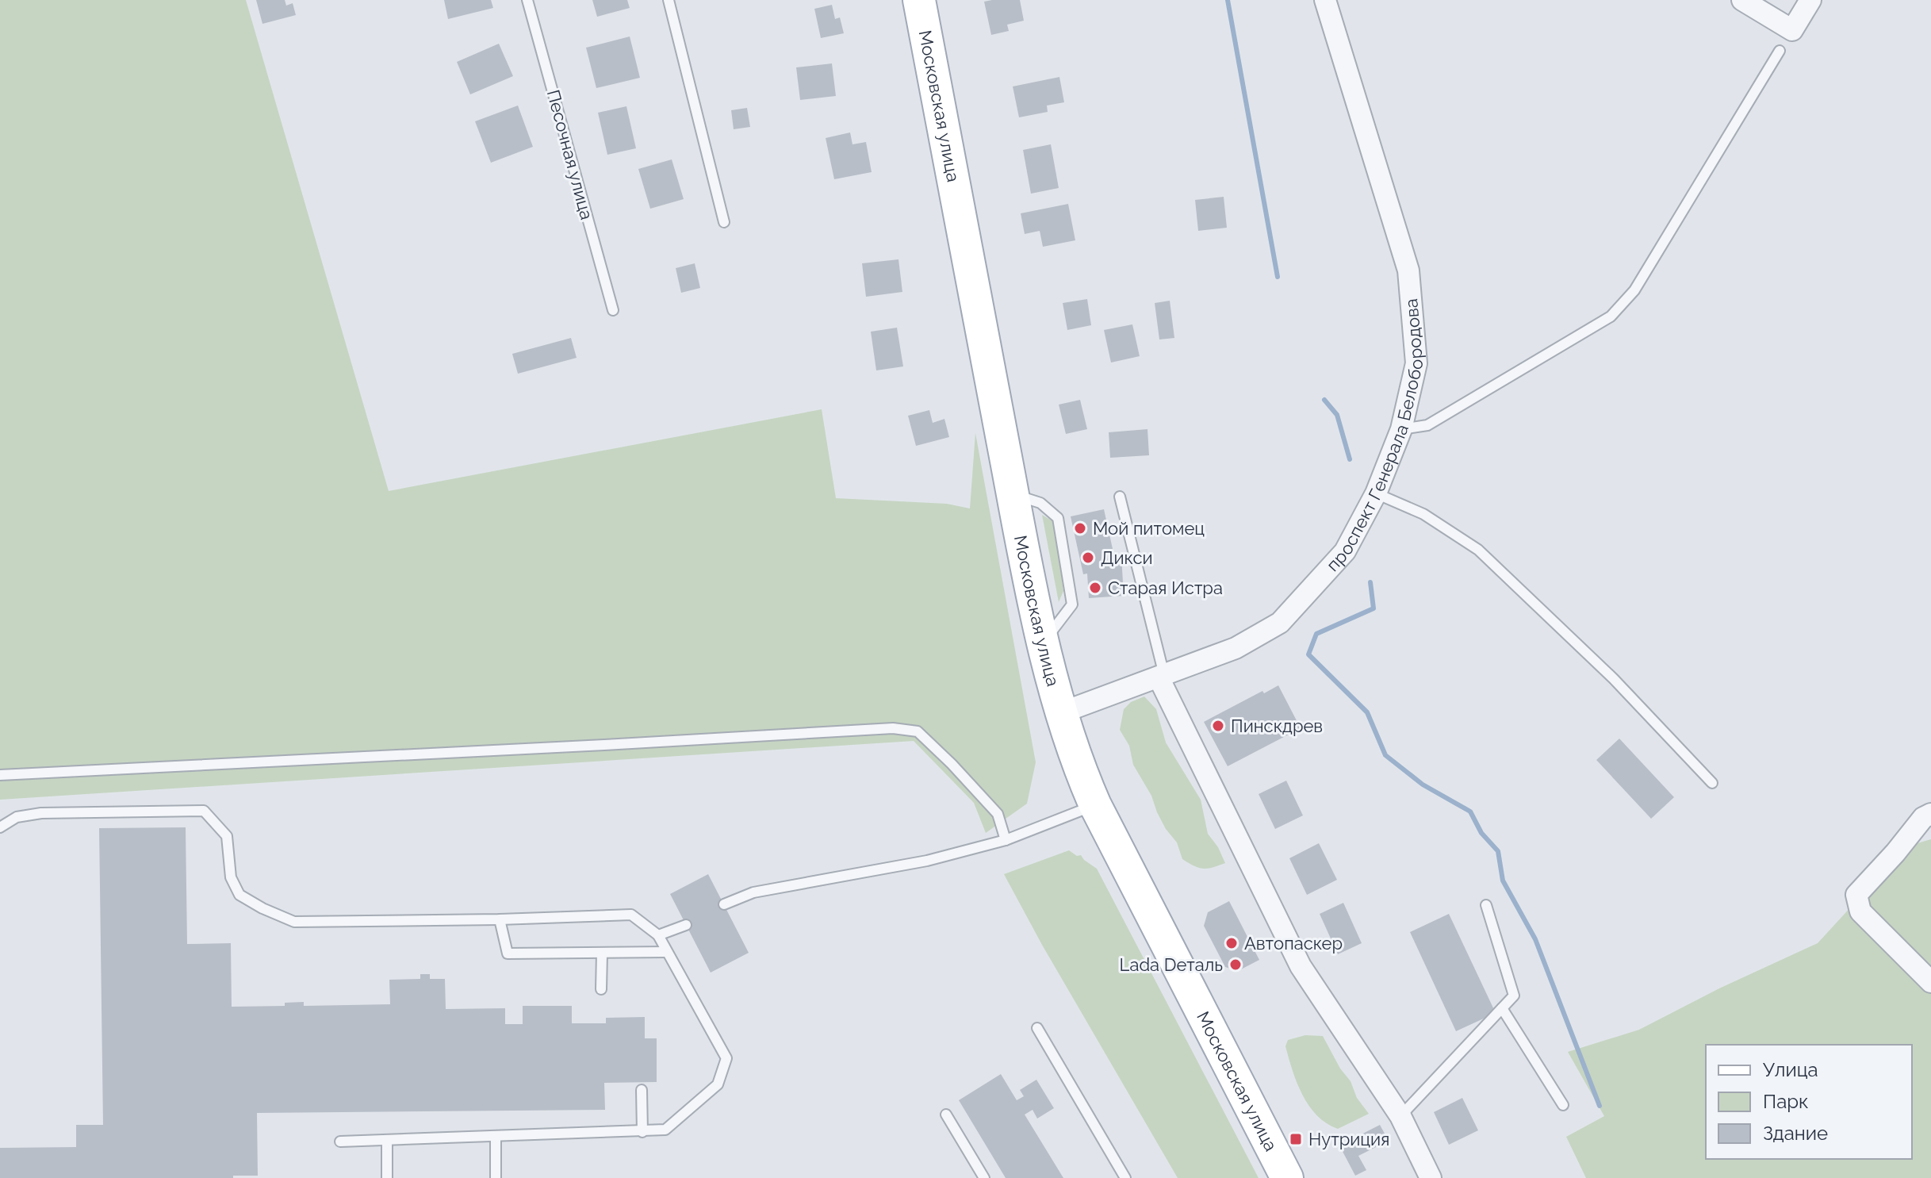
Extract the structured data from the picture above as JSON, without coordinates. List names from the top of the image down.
{
  "streets": {
    "main road": ["Московская улица"],
    "street": ["проспект Генерала Белобородова"],
    "lane": ["Песочная улица"]
  },
  "crossings": [
    ["Московская улица", "проспект Генерала Белобородова"]
  ],
  "places": {
    "other": [
      "Мой питомец",
      "Дикси",
      "Старая Истра",
      "Пинскдрев",
      "Автопаскер",
      "Lada Dеталь"
    ],
    "transit": ["Нутриция"]
  },
  "legend": ["Улица", "Парк", "Здание"]
}
